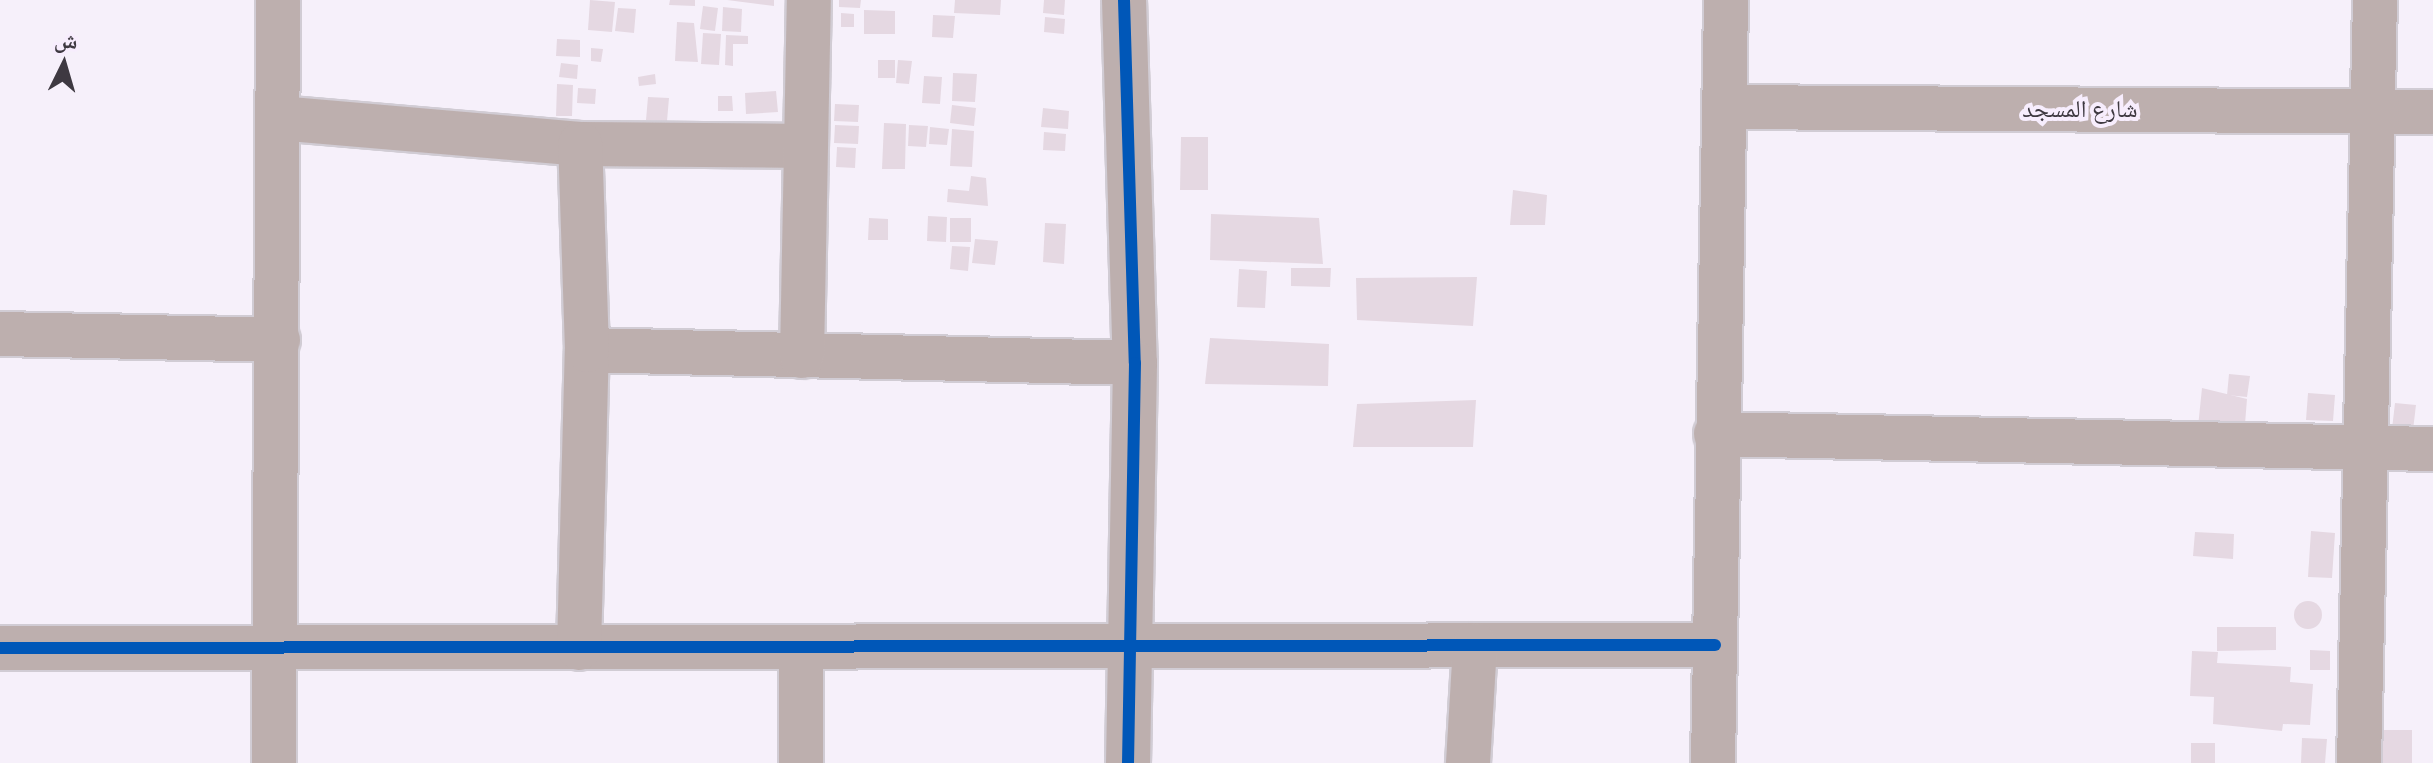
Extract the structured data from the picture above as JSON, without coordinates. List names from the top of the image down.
{
  "streets": {
    "street": ["شارع المسجد"]
  },
  "north": "top"
}
